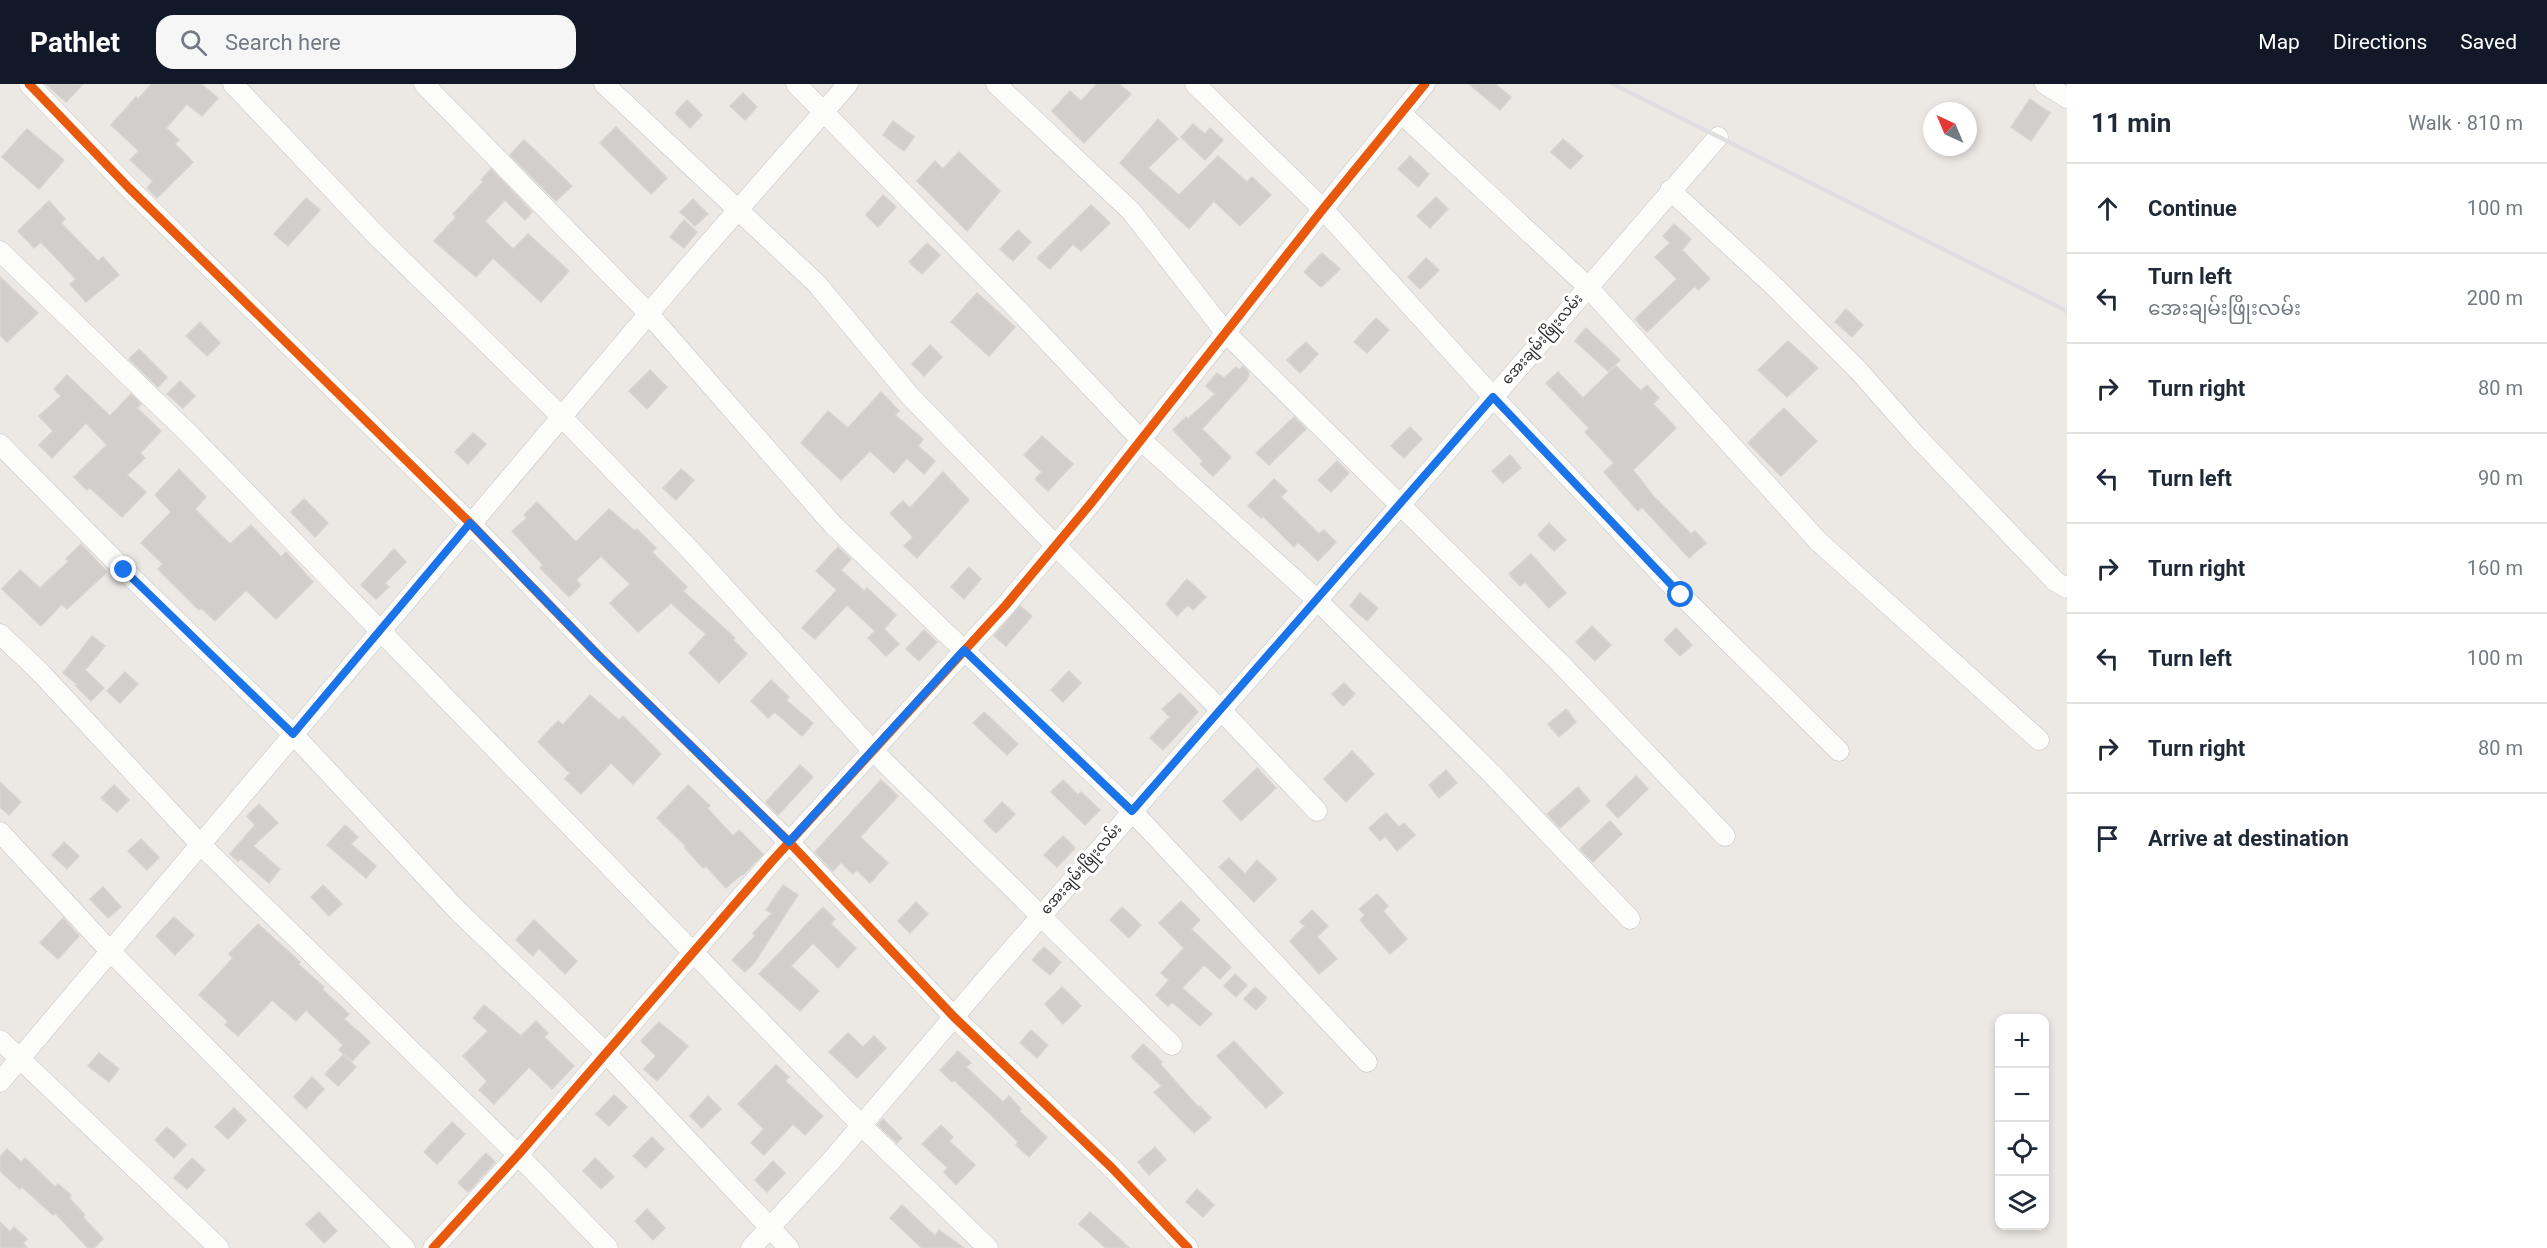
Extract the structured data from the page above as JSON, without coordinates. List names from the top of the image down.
{
  "streets": {
    "street": ["အေးချမ်းဖြိုးလမ်း"]
  },
  "north": "top left",
  "page": {
    "header": "Pathlet",
    "search": "Search here",
    "nav": ["Map", "Directions", "Saved"],
    "heading": ["11 min", "Walk · 810 m"],
    "list": [
      ["Continue", "100 m"],
      ["Turn left", "အေးချမ်းဖြိုးလမ်း", "200 m"],
      ["Turn right", "80 m"],
      ["Turn left", "90 m"],
      ["Turn right", "160 m"],
      ["Turn left", "100 m"],
      ["Turn right", "80 m"],
      "Arrive at destination"
    ],
    "map_buttons": ["+", "−"]
  }
}
